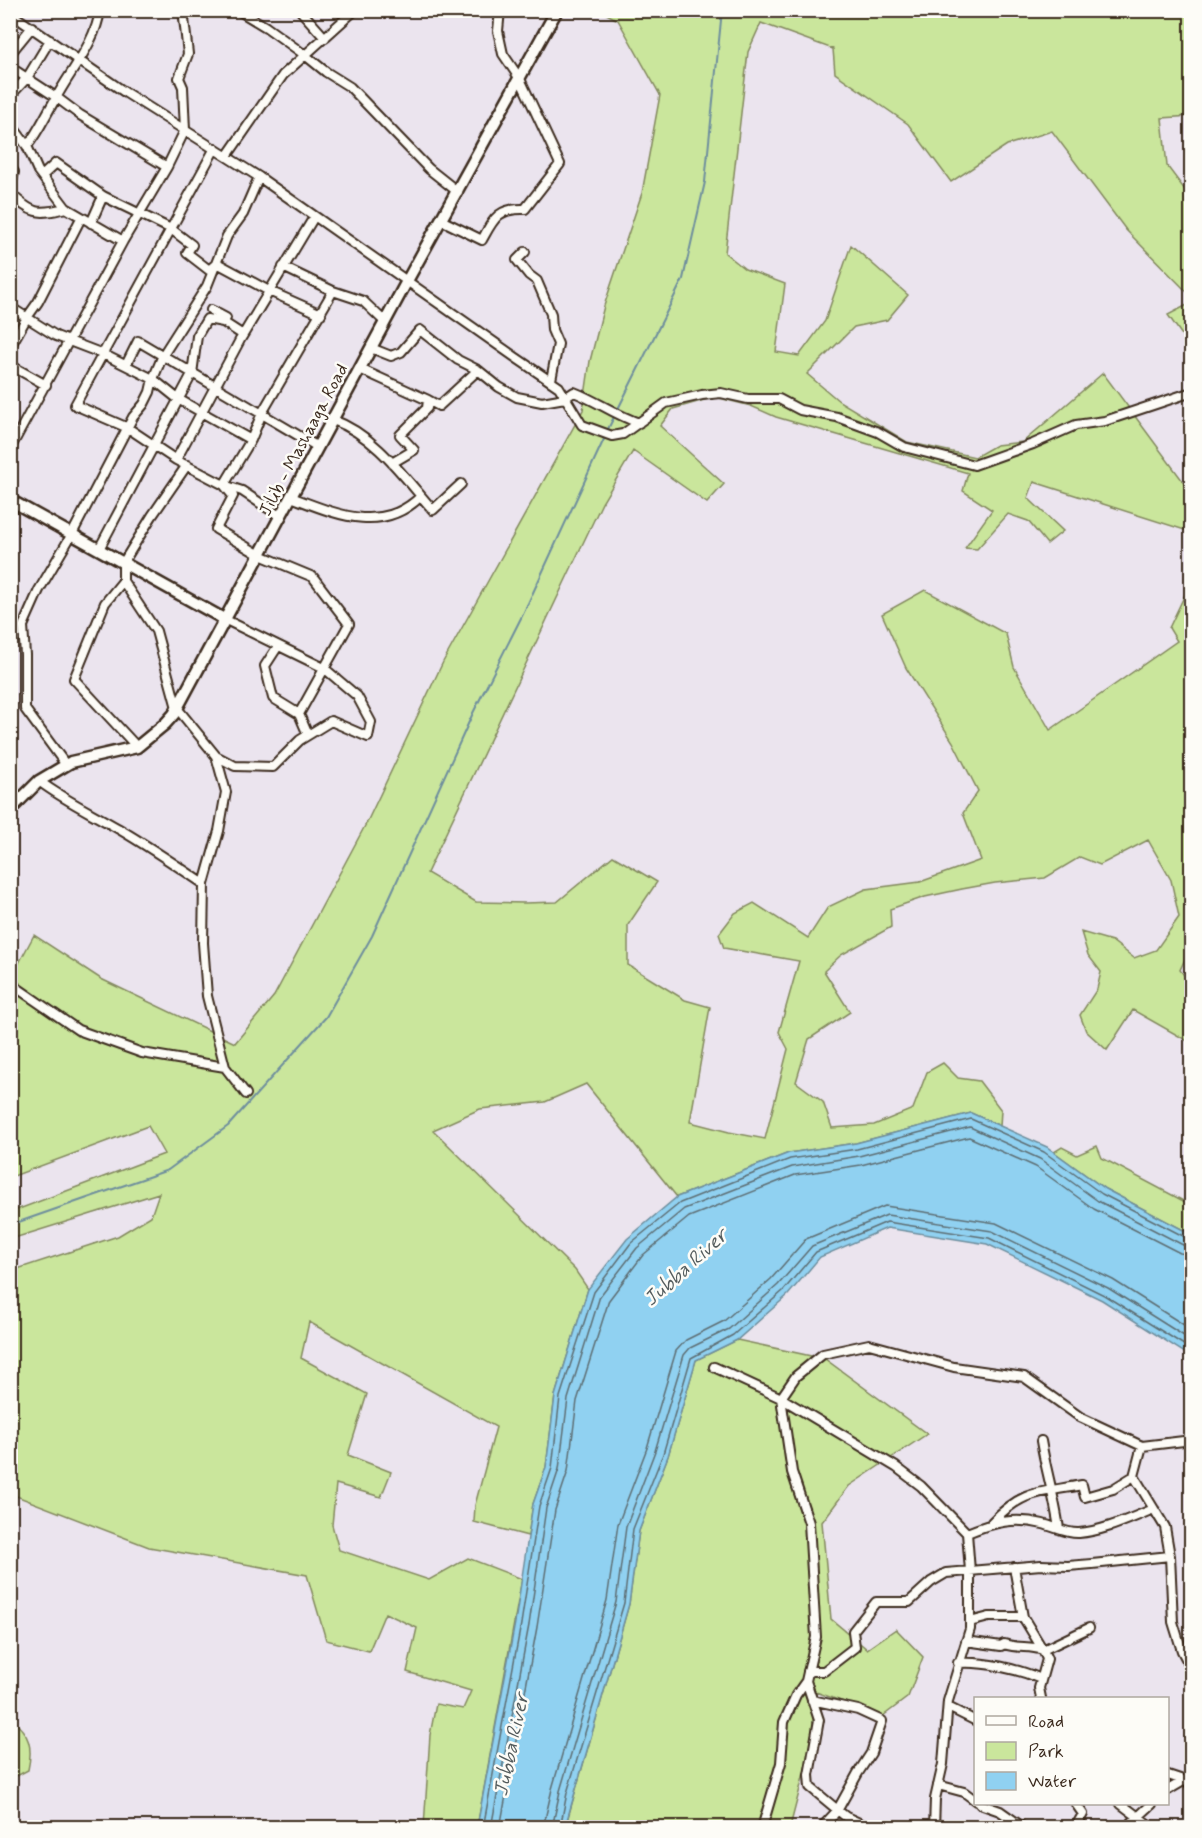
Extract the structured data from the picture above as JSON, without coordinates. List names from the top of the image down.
{
  "streets": {
    "main road": ["Jilib - Mashaaga Road"]
  },
  "water": ["Jubba River"],
  "legend": ["Road", "Park", "Water"]
}
